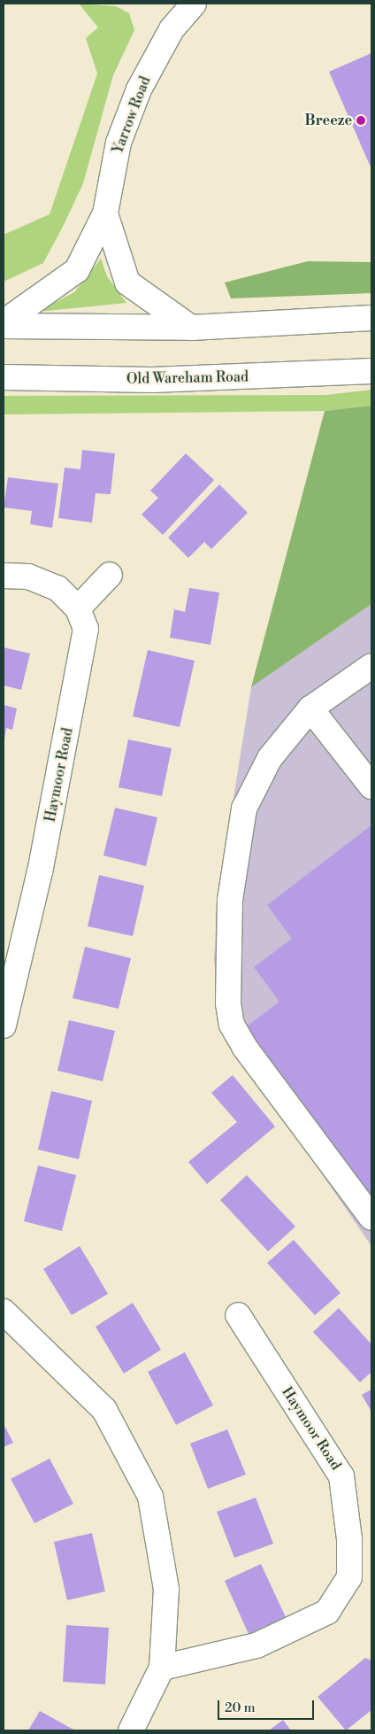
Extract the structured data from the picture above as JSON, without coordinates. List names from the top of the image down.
{
  "streets": {
    "street": ["Yarrow Road", "Old Wareham Road", "Haymoor Road"]
  },
  "places": ["Breeze"],
  "scale_bar": "20 m"
}
